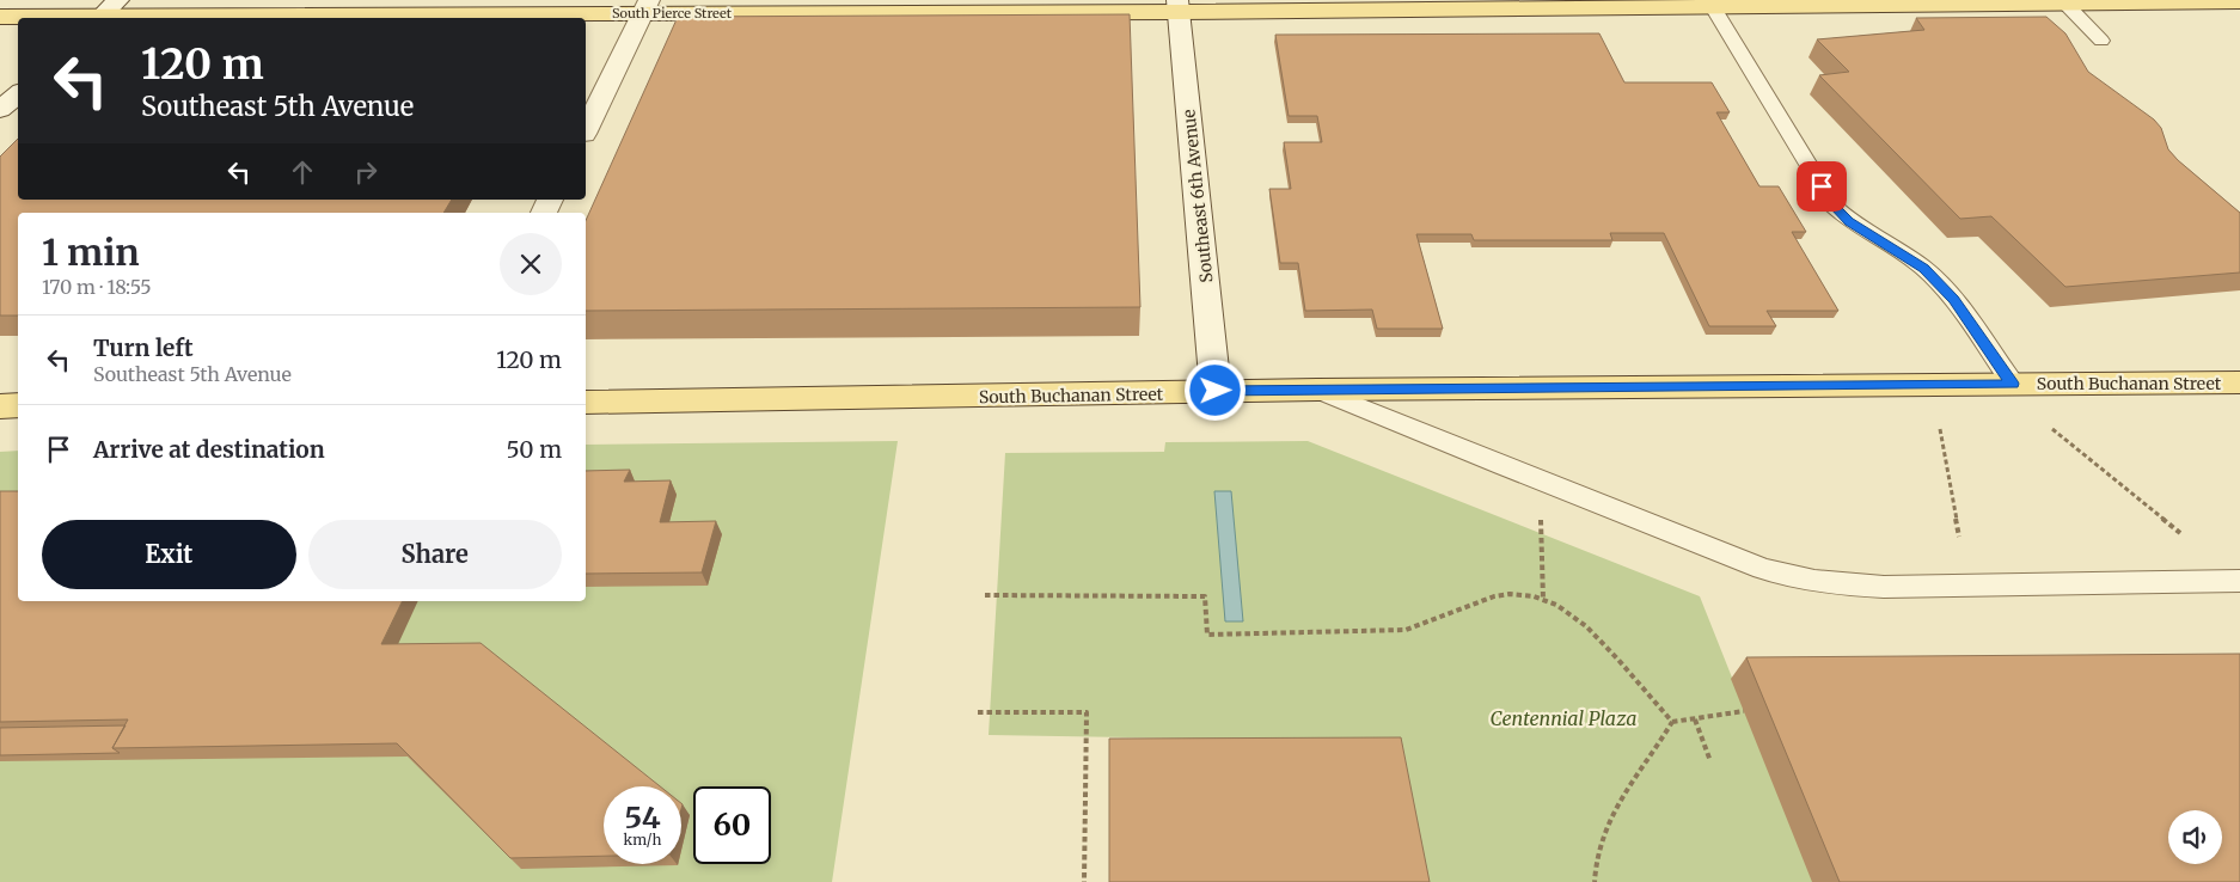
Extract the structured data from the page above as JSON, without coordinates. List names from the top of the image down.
{
  "streets": {
    "main road": ["South Pierce Street", "Southeast 6th Avenue", "South Buchanan Street"]
  },
  "crossings": [
    ["South Pierce Street", "Southeast 6th Avenue"],
    ["Southeast 6th Avenue", "South Buchanan Street"]
  ],
  "parks": ["Centennial Plaza"],
  "page": {
    "turn": ["120 m", "Southeast 5th Avenue"],
    "heading": ["1 min", "170 m · 18:55"],
    "list": [
      {
        "name": "Turn left",
        "note": "Southeast 5th Avenue",
        "value": "120 m"
      },
      {
        "name": "Arrive at destination",
        "value": "50 m"
      }
    ],
    "buttons": ["Exit", "Share"],
    "speed": "54 km/h",
    "limit": "60"
  }
}
